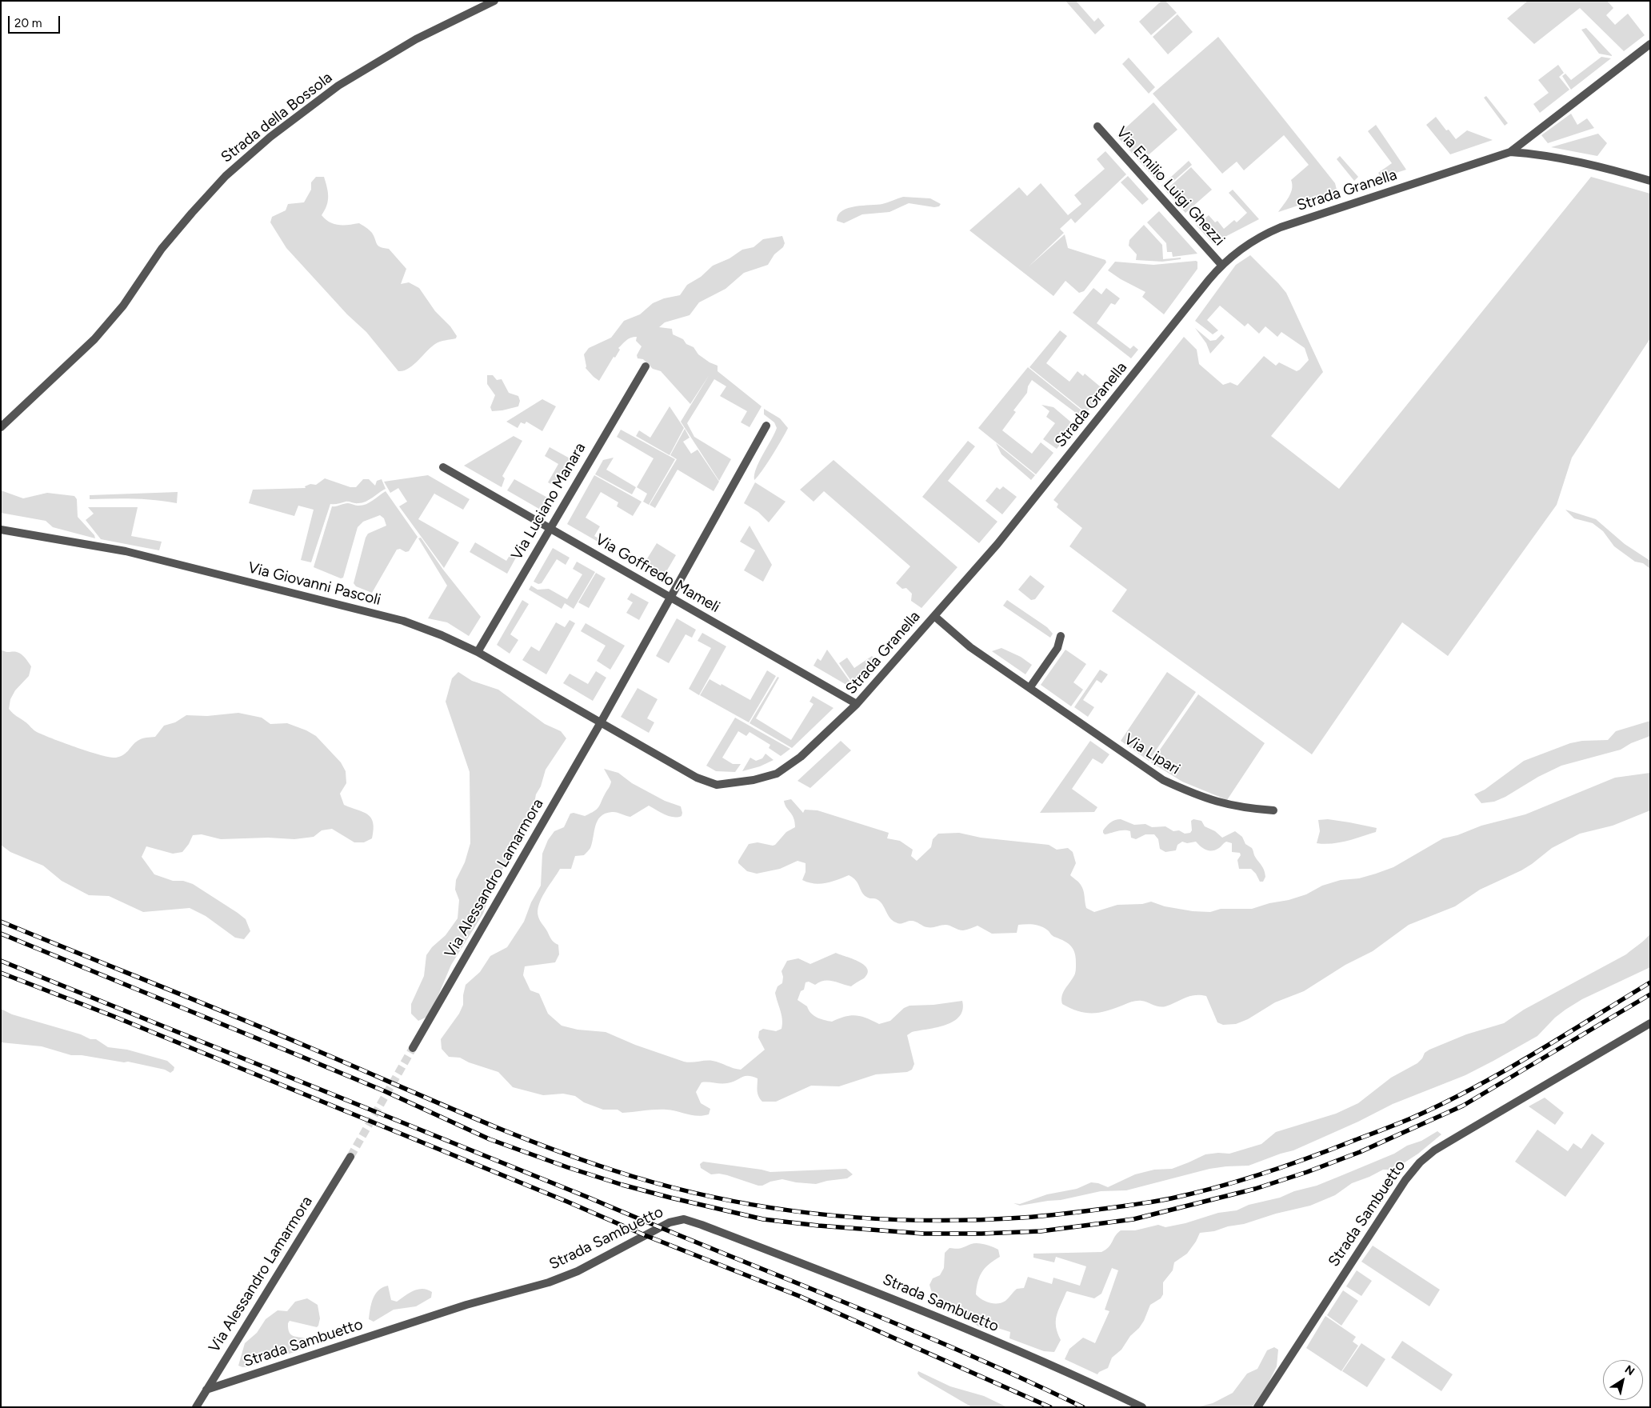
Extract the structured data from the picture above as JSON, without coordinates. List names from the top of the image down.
{
  "streets": {
    "street": [
      "Strada della Bossola",
      "Via Emilio Luigi Ghezzi",
      "Strada Granella",
      "Via Luciano Manara",
      "Via Goffredo Mameli",
      "Via Giovanni Pascoli",
      "Via Lipari",
      "Via Alessandro Lamarmora",
      "Strada Sambuetto"
    ]
  },
  "crossings": [
    ["Via Emilio Luigi Ghezzi", "Strada Granella"],
    ["Strada Granella", "Via Goffredo Mameli"],
    ["Strada Granella", "Via Giovanni Pascoli"],
    ["Strada Granella", "Via Lipari"],
    ["Strada Granella", "Via Alessandro Lamarmora"],
    ["Via Luciano Manara", "Via Goffredo Mameli"],
    ["Via Luciano Manara", "Via Giovanni Pascoli"],
    ["Via Goffredo Mameli", "Via Alessandro Lamarmora"],
    ["Via Giovanni Pascoli", "Via Alessandro Lamarmora"],
    ["Via Alessandro Lamarmora", "Strada Sambuetto"]
  ],
  "scale_bar": "20 m",
  "north": "top right"
}
